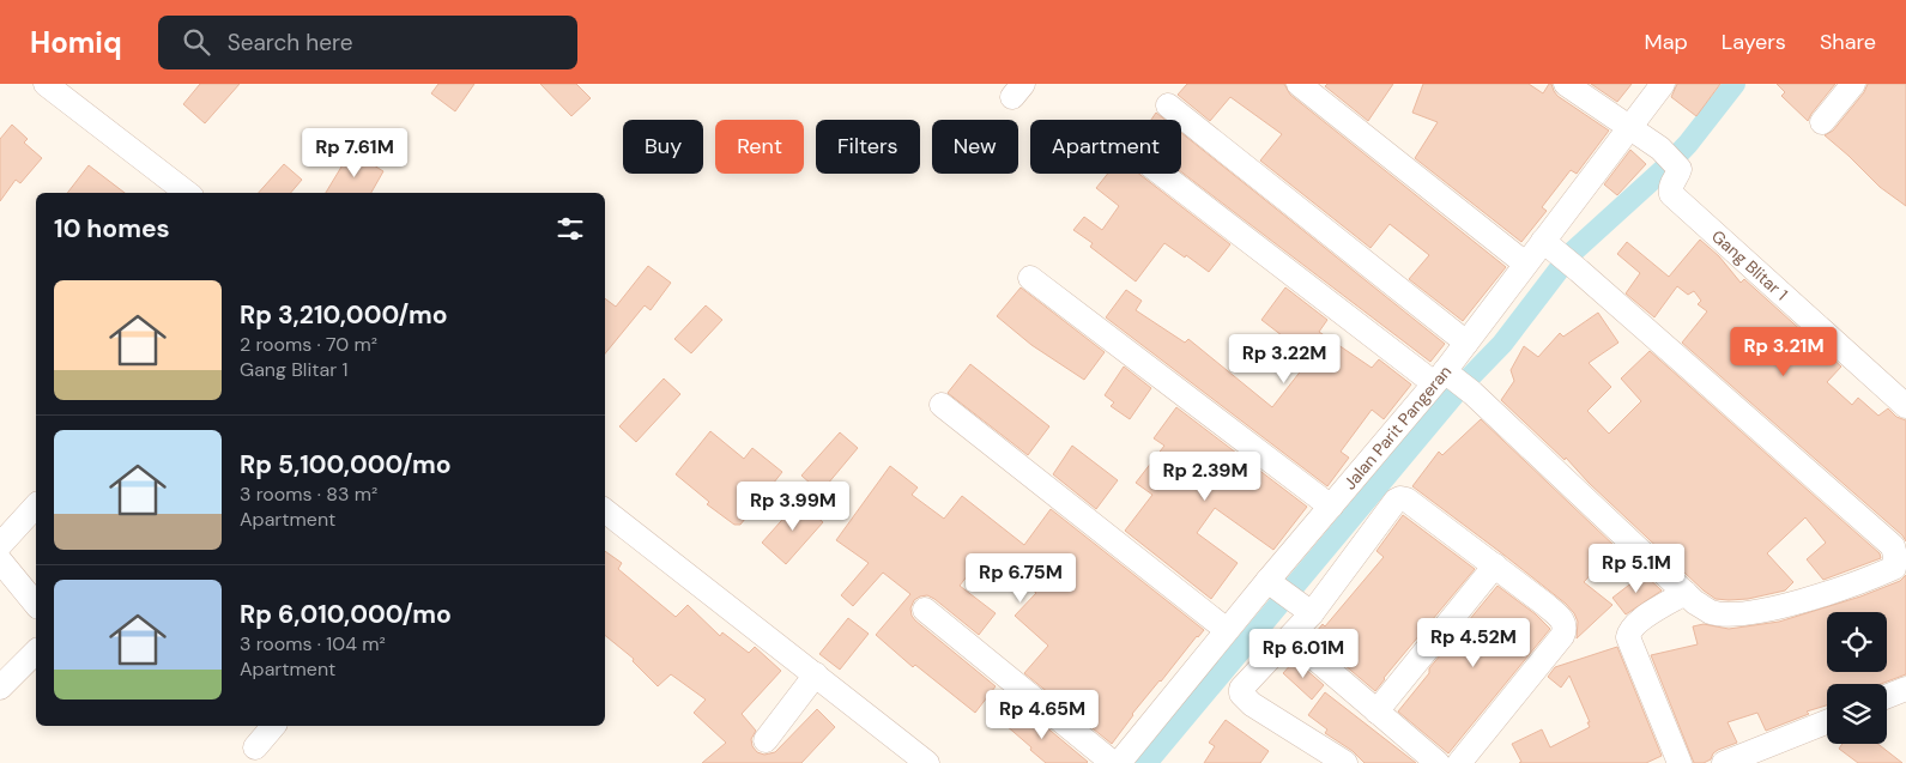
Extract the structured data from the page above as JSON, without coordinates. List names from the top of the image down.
{
  "streets": {
    "street": ["Gang Blitar 1", "Jalan Parit Pangeran"]
  },
  "crossings": [
    ["Gang Blitar 1", "Jalan Parit Pangeran"]
  ],
  "page": {
    "header": "Homiq",
    "search": "Search here",
    "nav": ["Map", "Layers", "Share"],
    "chip": [
      "Buy",
      "Rent",
      "Filters",
      "New",
      "Apartment"
    ],
    "price": [
      "Rp 7.61M",
      "Rp 3.21M",
      "Rp 3.22M",
      "Rp 2.39M",
      "Rp 3.99M",
      "Rp 5.1M",
      "Rp 6.75M",
      "Rp 4.52M",
      "Rp 6.01M",
      "Rp 4.65M"
    ],
    "heading": "10 homes",
    "list": [
      {
        "name": "Rp 3,210,000/mo",
        "note": "2 rooms · 70 m² · Gang Blitar 1"
      },
      {
        "name": "Rp 5,100,000/mo",
        "note": "3 rooms · 83 m² · Apartment"
      },
      {
        "name": "Rp 6,010,000/mo",
        "note": "3 rooms · 104 m² · Apartment"
      }
    ]
  }
}
